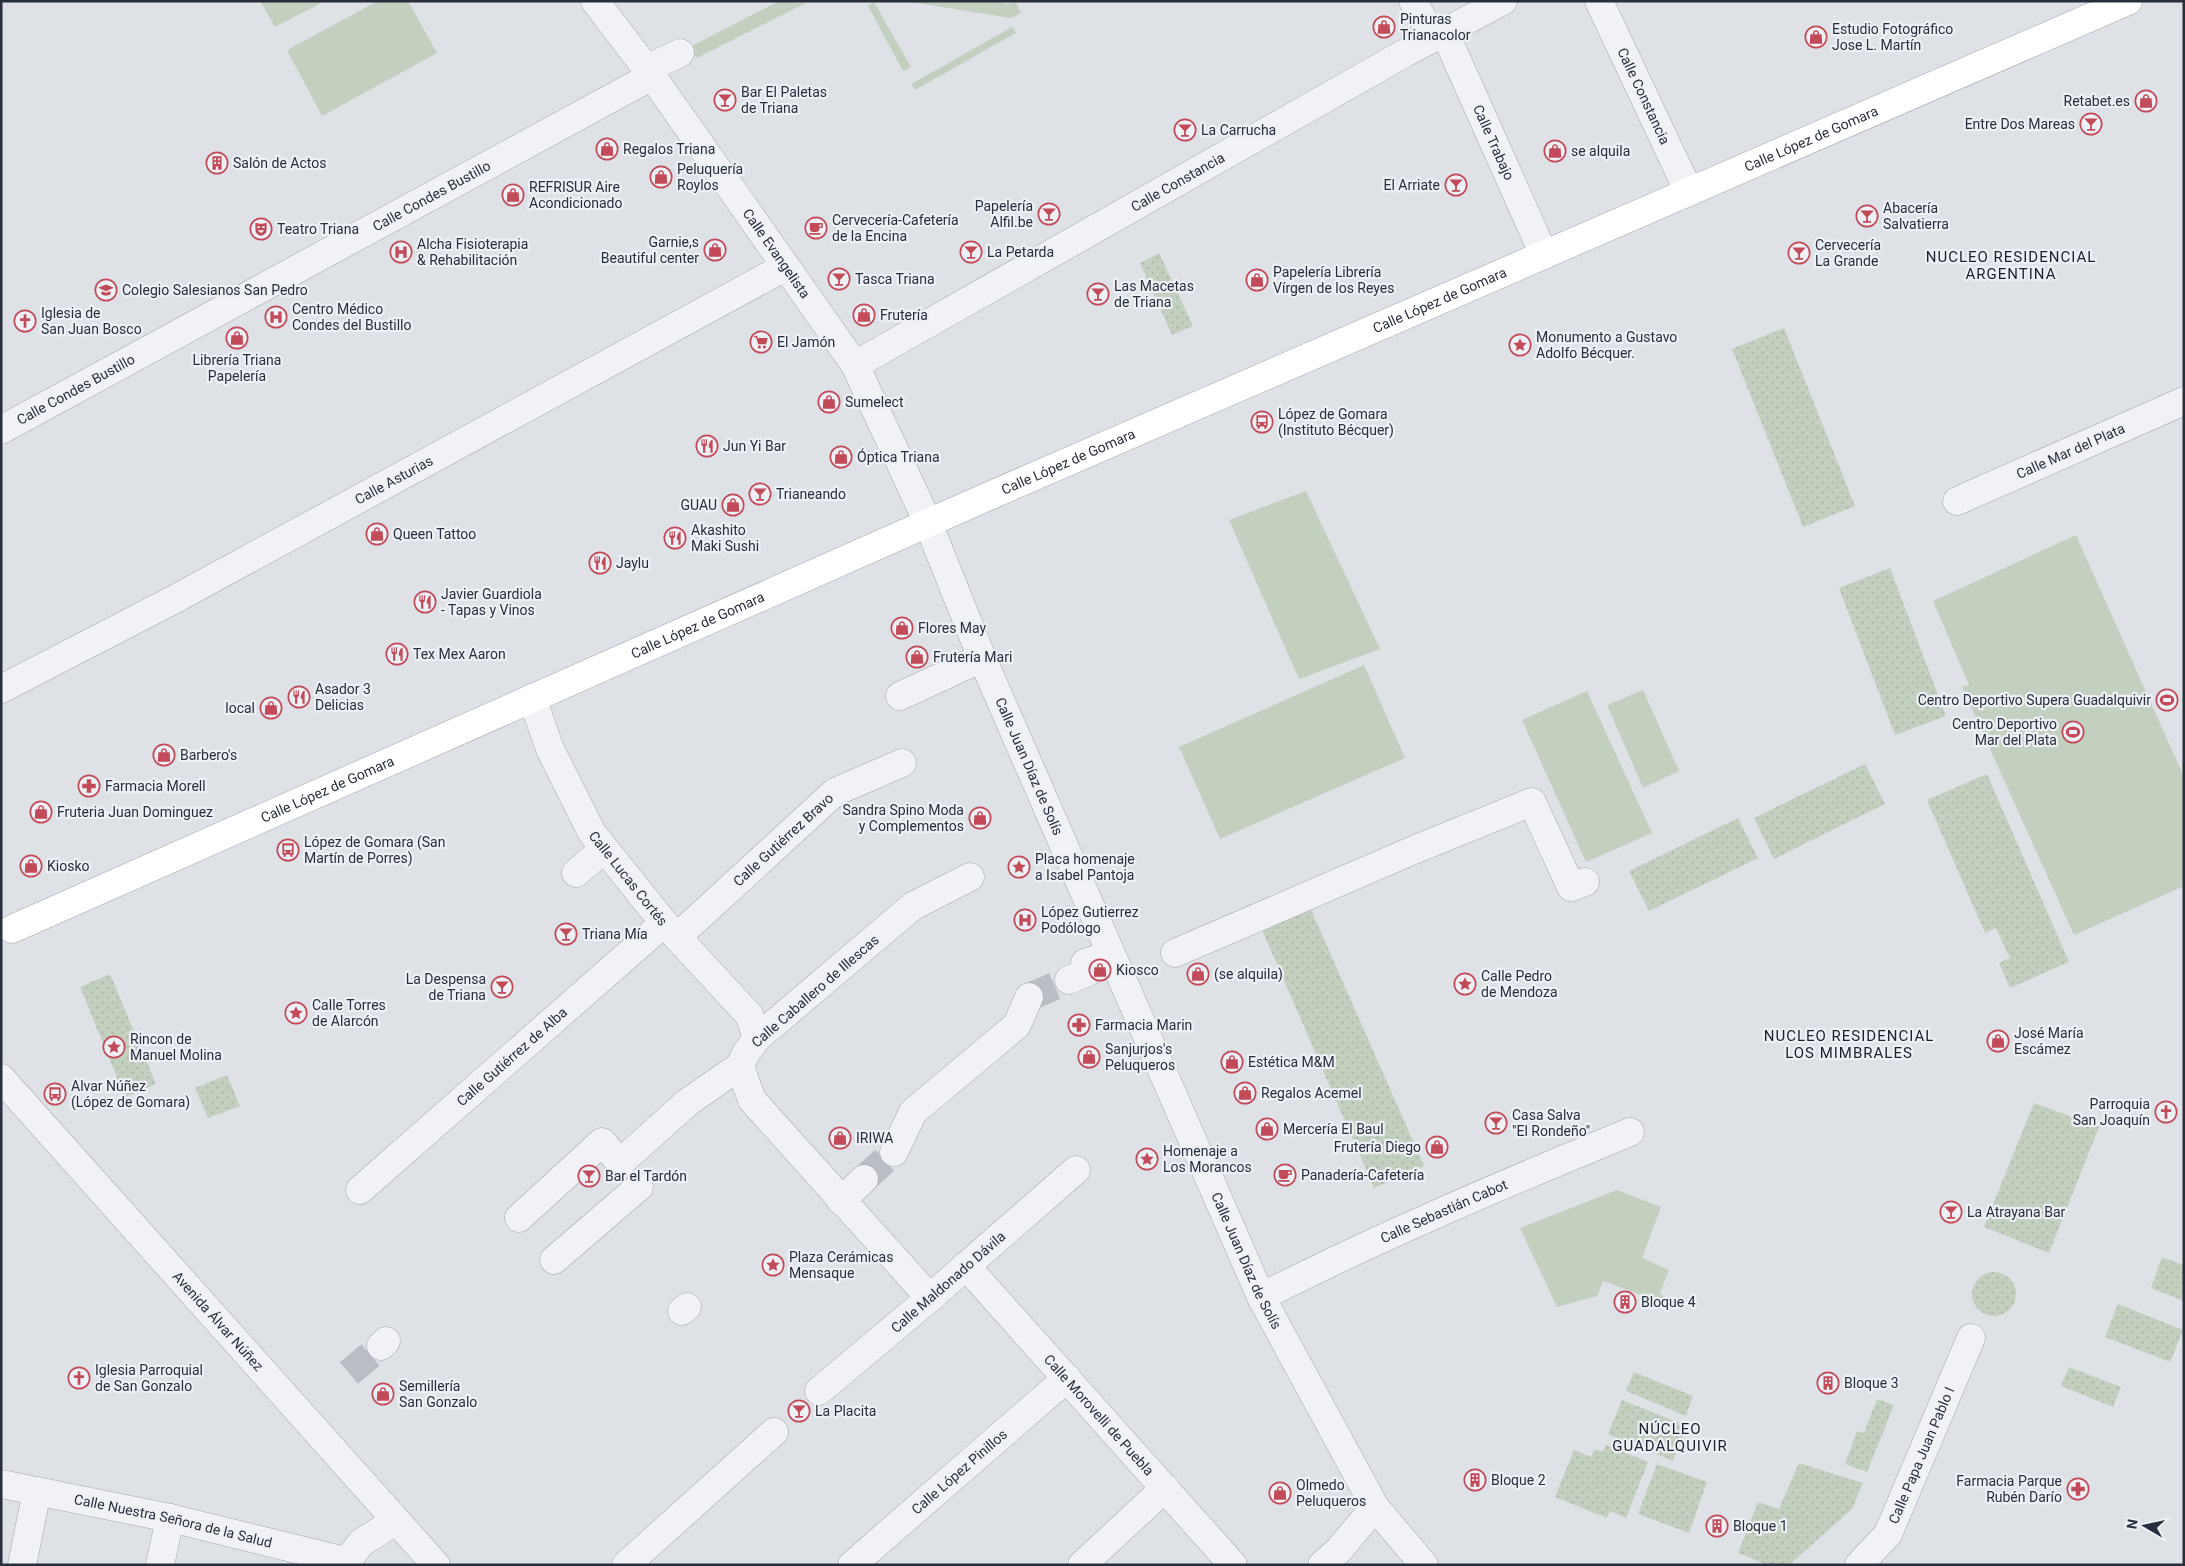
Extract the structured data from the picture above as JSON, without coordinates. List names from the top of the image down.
{
  "streets": {
    "main road": ["Calle López de Gomara"],
    "street": [
      "Calle Constancia",
      "Calle Trabajo",
      "Calle Condes Bustillo",
      "Calle Evangelista",
      "Calle Mar del Plata",
      "Calle Asturias",
      "Calle Juan Díaz de Solís",
      "Calle Gutiérrez Bravo",
      "Calle Lucas Cortés",
      "Calle Caballero de Illescas",
      "Calle Gutiérrez de Alba",
      "Calle Sebastián Cabot",
      "Calle Maldonado Dávila",
      "Avenida Álvar Núñez",
      "Calle Morovelli de Puebla",
      "Calle Papa Juan Pablo I",
      "Calle López Pinillos",
      "Calle Nuestra Señora de la Salud"
    ]
  },
  "crossings": [
    ["Calle Constancia", "Calle López de Gomara"],
    ["Calle Constancia", "Calle Trabajo"],
    ["Calle Constancia", "Calle Evangelista"],
    ["Calle López de Gomara", "Calle Trabajo"],
    ["Calle López de Gomara", "Calle Evangelista"],
    ["Calle López de Gomara", "Calle Juan Díaz de Solís"],
    ["Calle López de Gomara", "Calle Lucas Cortés"],
    ["Calle Condes Bustillo", "Calle Evangelista"],
    ["Calle Evangelista", "Calle Asturias"],
    ["Calle Evangelista", "Calle Juan Díaz de Solís"],
    ["Calle Juan Díaz de Solís", "Calle Sebastián Cabot"],
    ["Calle Gutiérrez Bravo", "Calle Lucas Cortés"],
    ["Calle Gutiérrez Bravo", "Calle Gutiérrez de Alba"],
    ["Calle Lucas Cortés", "Calle Caballero de Illescas"],
    ["Calle Lucas Cortés", "Calle Gutiérrez de Alba"],
    ["Calle Maldonado Dávila", "Calle Morovelli de Puebla"],
    ["Calle Morovelli de Puebla", "Calle López Pinillos"]
  ],
  "districts": ["NUCLEO RESIDENCIAL ARGENTINA", "NUCLEO RESIDENCIAL LOS MIMBRALES", "NÚCLEO GUADALQUIVIR"],
  "places": {
    "shop": [
      "Pinturas Trianacolor",
      "Estudio Fotográfico Jose L. Martín",
      "Retabet.es",
      "Regalos Triana",
      "se alquila",
      "Peluquería Roylos",
      "REFRISUR Aire Acondicionado",
      "Garnie,s Beautiful center",
      "Papelería Librería Vírgen de los Reyes",
      "Frutería",
      "Librería Triana Papelería",
      "Sumelect",
      "Óptica Triana",
      "GUAU",
      "Queen Tattoo",
      "Flores May",
      "Frutería Mari",
      "local",
      "Barbero's",
      "Fruteria Juan Dominguez",
      "Sandra Spino Moda y Complementos",
      "Kiosko",
      "Kiosco",
      "(se alquila)",
      "José María Escámez",
      "Sanjurjos's Peluqueros",
      "Estética M&M",
      "Regalos Acemel",
      "Mercería El Baul",
      "IRIWA",
      "Frutería Diego",
      "Semillería San Gonzalo",
      "Olmedo Peluqueros"
    ],
    "bar": [
      "Bar El Paletas de Triana",
      "Entre Dos Mareas",
      "La Carrucha",
      "El Arriate",
      "Papelería Alfil.be",
      "Abacería Salvatierra",
      "La Petarda",
      "Cervecería La Grande",
      "Tasca Triana",
      "Las Macetas de Triana",
      "Trianeando",
      "Triana Mía",
      "La Despensa de Triana",
      "Casa Salva \"El Rondeño\"",
      "Bar el Tardón",
      "La Atrayana Bar",
      "La Placita"
    ],
    "building": [
      "Salón de Actos",
      "Bloque 4",
      "Bloque 3",
      "Bloque 2",
      "Bloque 1"
    ],
    "cafe": ["Cervecería-Cafetería de la Encina", "Panadería-Cafetería"],
    "theatre": ["Teatro Triana"],
    "hospital": ["Alcha Fisioterapia & Rehabilitación", "Centro Médico Condes del Bustillo", "López Gutierrez Podólogo"],
    "school or university": ["Colegio Salesianos San Pedro"],
    "church": ["Iglesia de San Juan Bosco", "Parroquia San Joaquín", "Iglesia Parroquial de San Gonzalo"],
    "supermarket": ["El Jamón"],
    "place": [
      "Monumento a Gustavo Adolfo Bécquer.",
      "Placa homenaje a Isabel Pantoja",
      "Calle Pedro de Mendoza",
      "Calle Torres de Alarcón",
      "Rincon de Manuel Molina",
      "Homenaje a Los Morancos",
      "Plaza Cerámicas Mensaque"
    ],
    "bus stop": ["López de Gomara (Instituto Bécquer)", "López de Gomara (San Martín de Porres)", "Alvar Núñez (López de Gomara)"],
    "restaurant": [
      "Jun Yi Bar",
      "Akashito Maki Sushi",
      "Jaylu",
      "Javier Guardiola - Tapas y Vinos",
      "Tex Mex Aaron",
      "Asador 3 Delicias"
    ],
    "sports": ["Centro Deportivo Supera Guadalquivir", "Centro Deportivo Mar del Plata"],
    "pharmacy": ["Farmacia Morell", "Farmacia Marin", "Farmacia Parque Rubén Darío"]
  },
  "north": "left"
}
